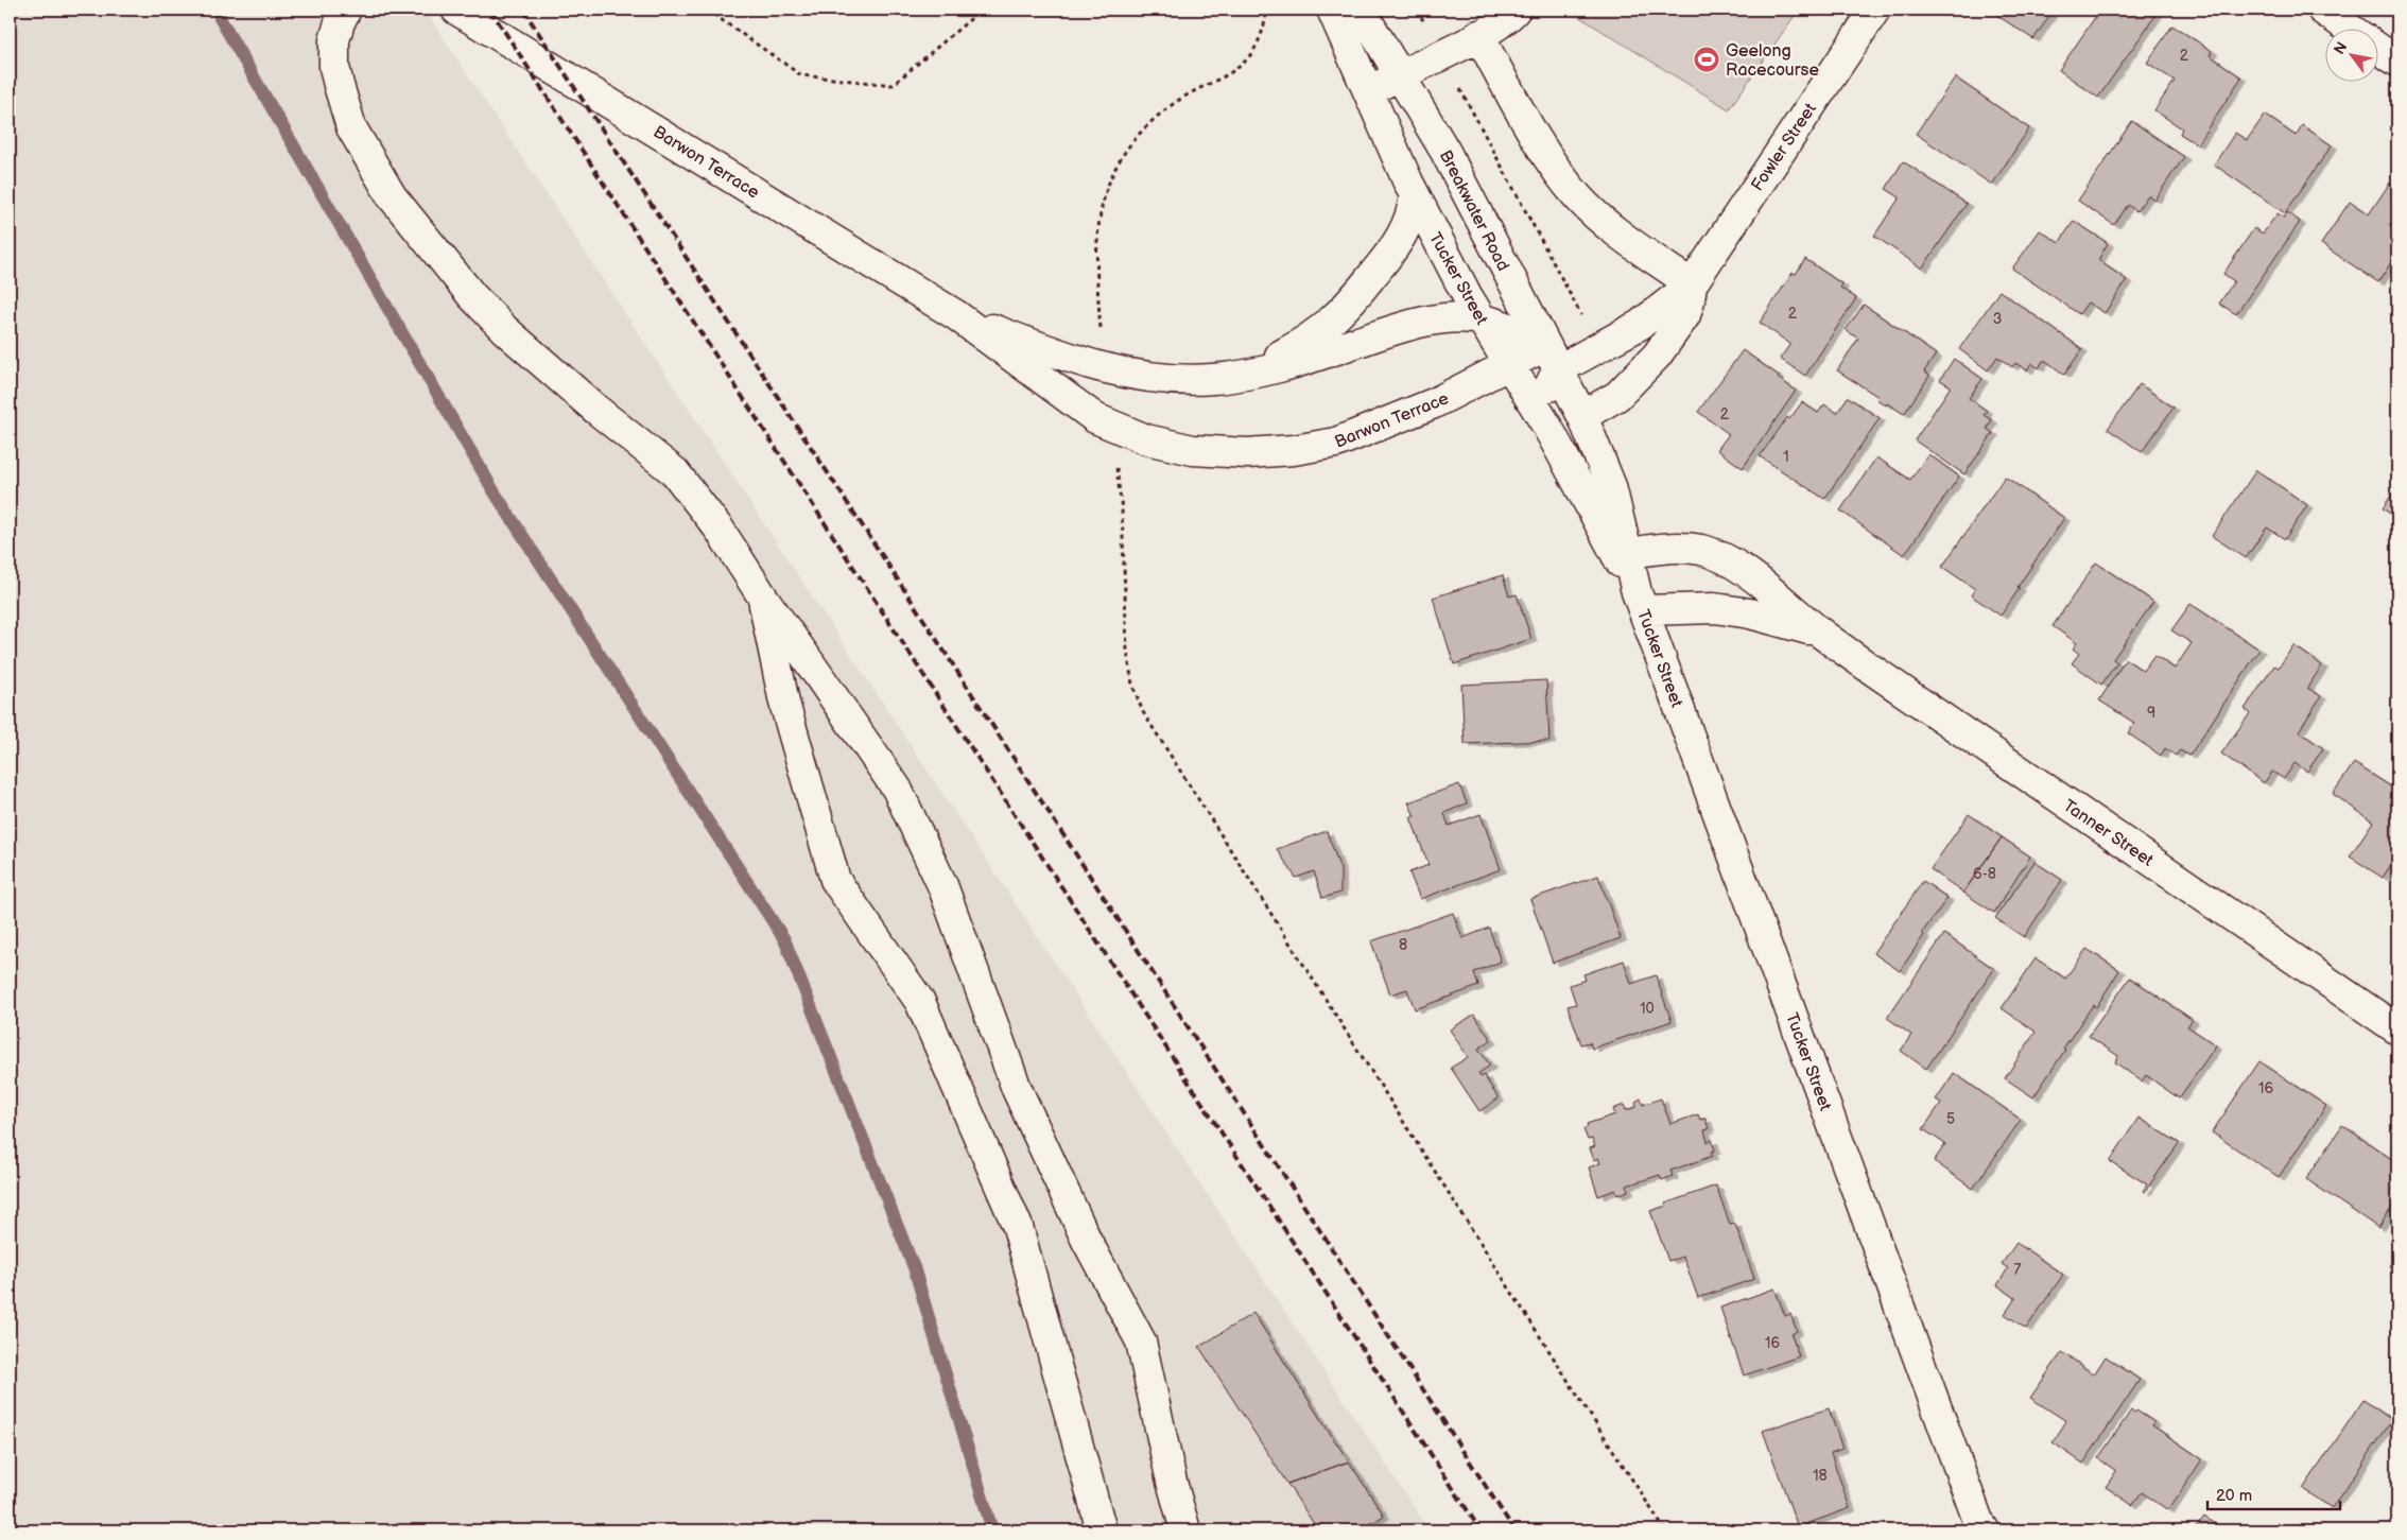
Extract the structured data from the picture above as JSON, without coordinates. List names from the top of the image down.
{
  "streets": {
    "street": [
      "Fowler Street",
      "Barwon Terrace",
      "Breakwater Road",
      "Tucker Street",
      "Tanner Street"
    ]
  },
  "crossings": [
    ["Fowler Street", "Barwon Terrace"],
    ["Fowler Street", "Breakwater Road"],
    ["Fowler Street", "Tucker Street"],
    ["Barwon Terrace", "Breakwater Road"],
    ["Barwon Terrace", "Tucker Street"],
    ["Breakwater Road", "Tucker Street"],
    ["Tucker Street", "Tanner Street"]
  ],
  "places": {
    "sports": ["Geelong Racecourse"]
  },
  "house_numbers": [
    "2",
    "2",
    "3",
    "2",
    "1",
    "9",
    "6-8",
    "8",
    "10",
    "16",
    "5",
    "7",
    "16",
    "18"
  ],
  "scale_bar": "20 m",
  "north": "top left"
}
